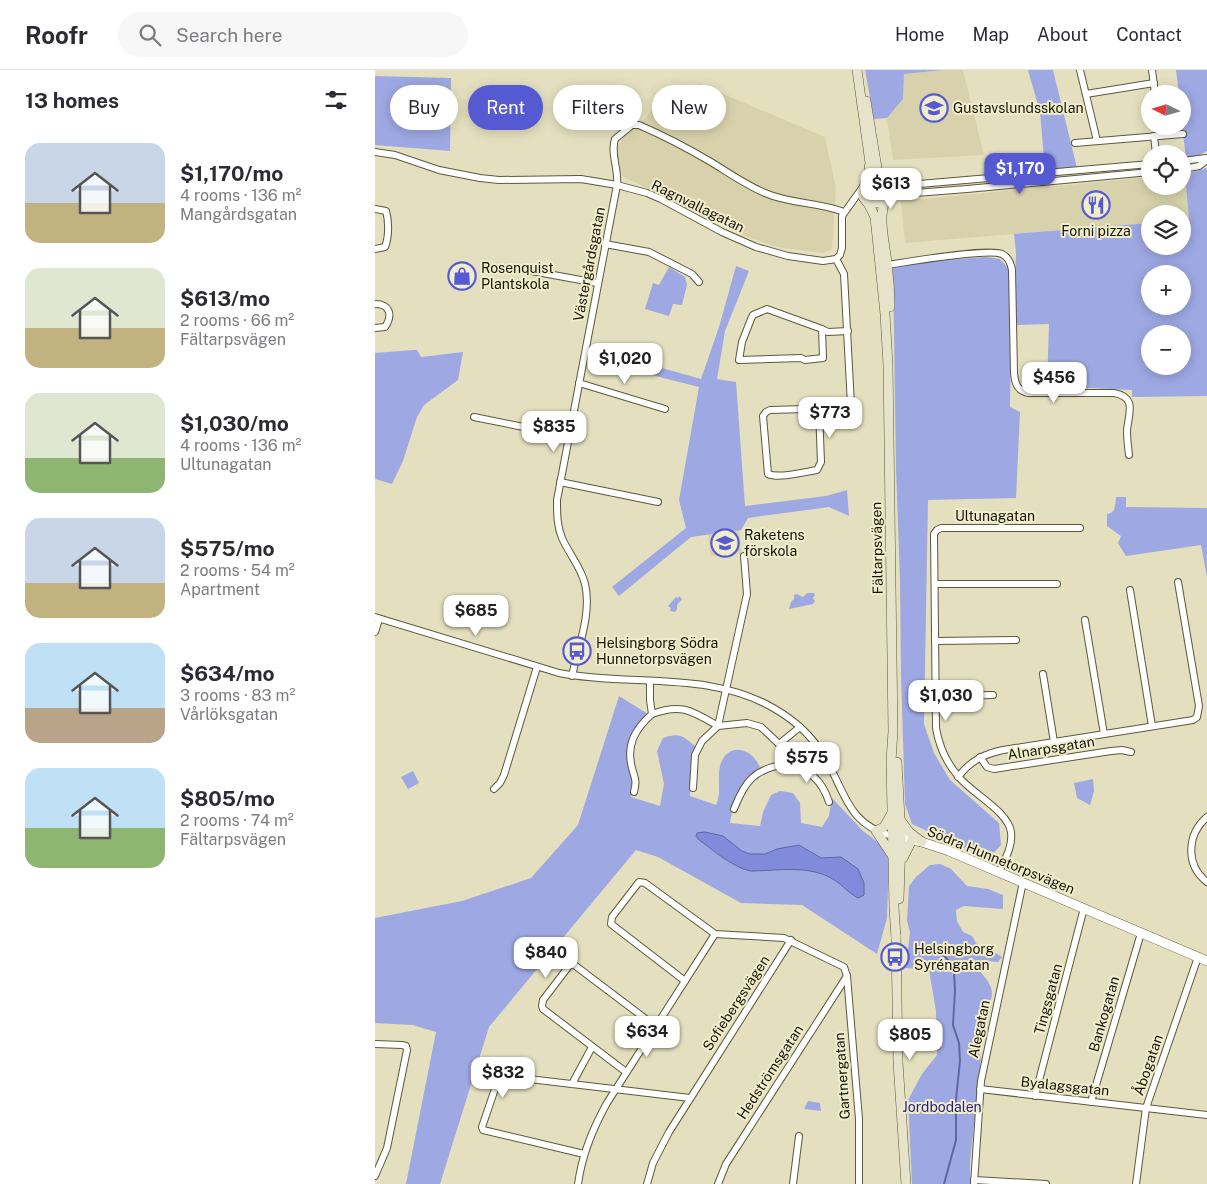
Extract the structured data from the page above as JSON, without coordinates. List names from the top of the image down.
{
  "streets": {
    "main road": ["Fältarpsvägen"],
    "street": [
      "Ragnvallagatan",
      "Västergårdsgatan",
      "Ultunagatan",
      "Alnarpsgatan",
      "Södra Hunnetorpsvägen",
      "Tingsgatan",
      "Sofiebergsvägen",
      "Bankogatan",
      "Alegatan",
      "Åbogatan",
      "Hedströmsgatan",
      "Gartnergatan",
      "Byalagsgatan"
    ]
  },
  "crossings": [
    ["Ragnvallagatan", "Västergårdsgatan"],
    ["Västergårdsgatan", "Södra Hunnetorpsvägen"],
    ["Ultunagatan", "Alnarpsgatan"],
    ["Ultunagatan", "Södra Hunnetorpsvägen"],
    ["Fältarpsvägen", "Södra Hunnetorpsvägen"],
    ["Södra Hunnetorpsvägen", "Tingsgatan"],
    ["Södra Hunnetorpsvägen", "Bankogatan"],
    ["Södra Hunnetorpsvägen", "Alegatan"],
    ["Södra Hunnetorpsvägen", "Åbogatan"],
    ["Tingsgatan", "Byalagsgatan"],
    ["Sofiebergsvägen", "Gartnergatan"],
    ["Bankogatan", "Byalagsgatan"],
    ["Alegatan", "Byalagsgatan"],
    ["Åbogatan", "Byalagsgatan"],
    ["Hedströmsgatan", "Gartnergatan"]
  ],
  "parks": ["Jordbodalen"],
  "places": {
    "school or university": ["Gustavslundsskolan", "Raketens förskola"],
    "restaurant": ["Forni pizza"],
    "shop": ["Rosenquist Plantskola"],
    "bus stop": ["Helsingborg Södra Hunnetorpsvägen", "Helsingborg Syréngatan"]
  },
  "north": "left",
  "page": {
    "header": "Roofr",
    "search": "Search here",
    "nav": [
      "Home",
      "Map",
      "About",
      "Contact"
    ],
    "heading": "13 homes",
    "map_buttons": ["+", "−"],
    "chip": [
      "Buy",
      "Rent",
      "Filters",
      "New"
    ],
    "list": [
      {
        "name": "$1,170/mo",
        "note": "4 rooms · 136 m² · Mangårdsgatan"
      },
      {
        "name": "$613/mo",
        "note": "2 rooms · 66 m² · Fältarpsvägen"
      },
      {
        "name": "$1,030/mo",
        "note": "4 rooms · 136 m² · Ultunagatan"
      },
      {
        "name": "$575/mo",
        "note": "2 rooms · 54 m² · Apartment"
      },
      {
        "name": "$634/mo",
        "note": "3 rooms · 83 m² · Vårlöksgatan"
      },
      {
        "name": "$805/mo",
        "note": "2 rooms · 74 m² · Fältarpsvägen"
      }
    ],
    "price": [
      "$1,170",
      "$613",
      "$1,020",
      "$456",
      "$773",
      "$835",
      "$685",
      "$1,030",
      "$575",
      "$840",
      "$634",
      "$805",
      "$832"
    ]
  }
}
